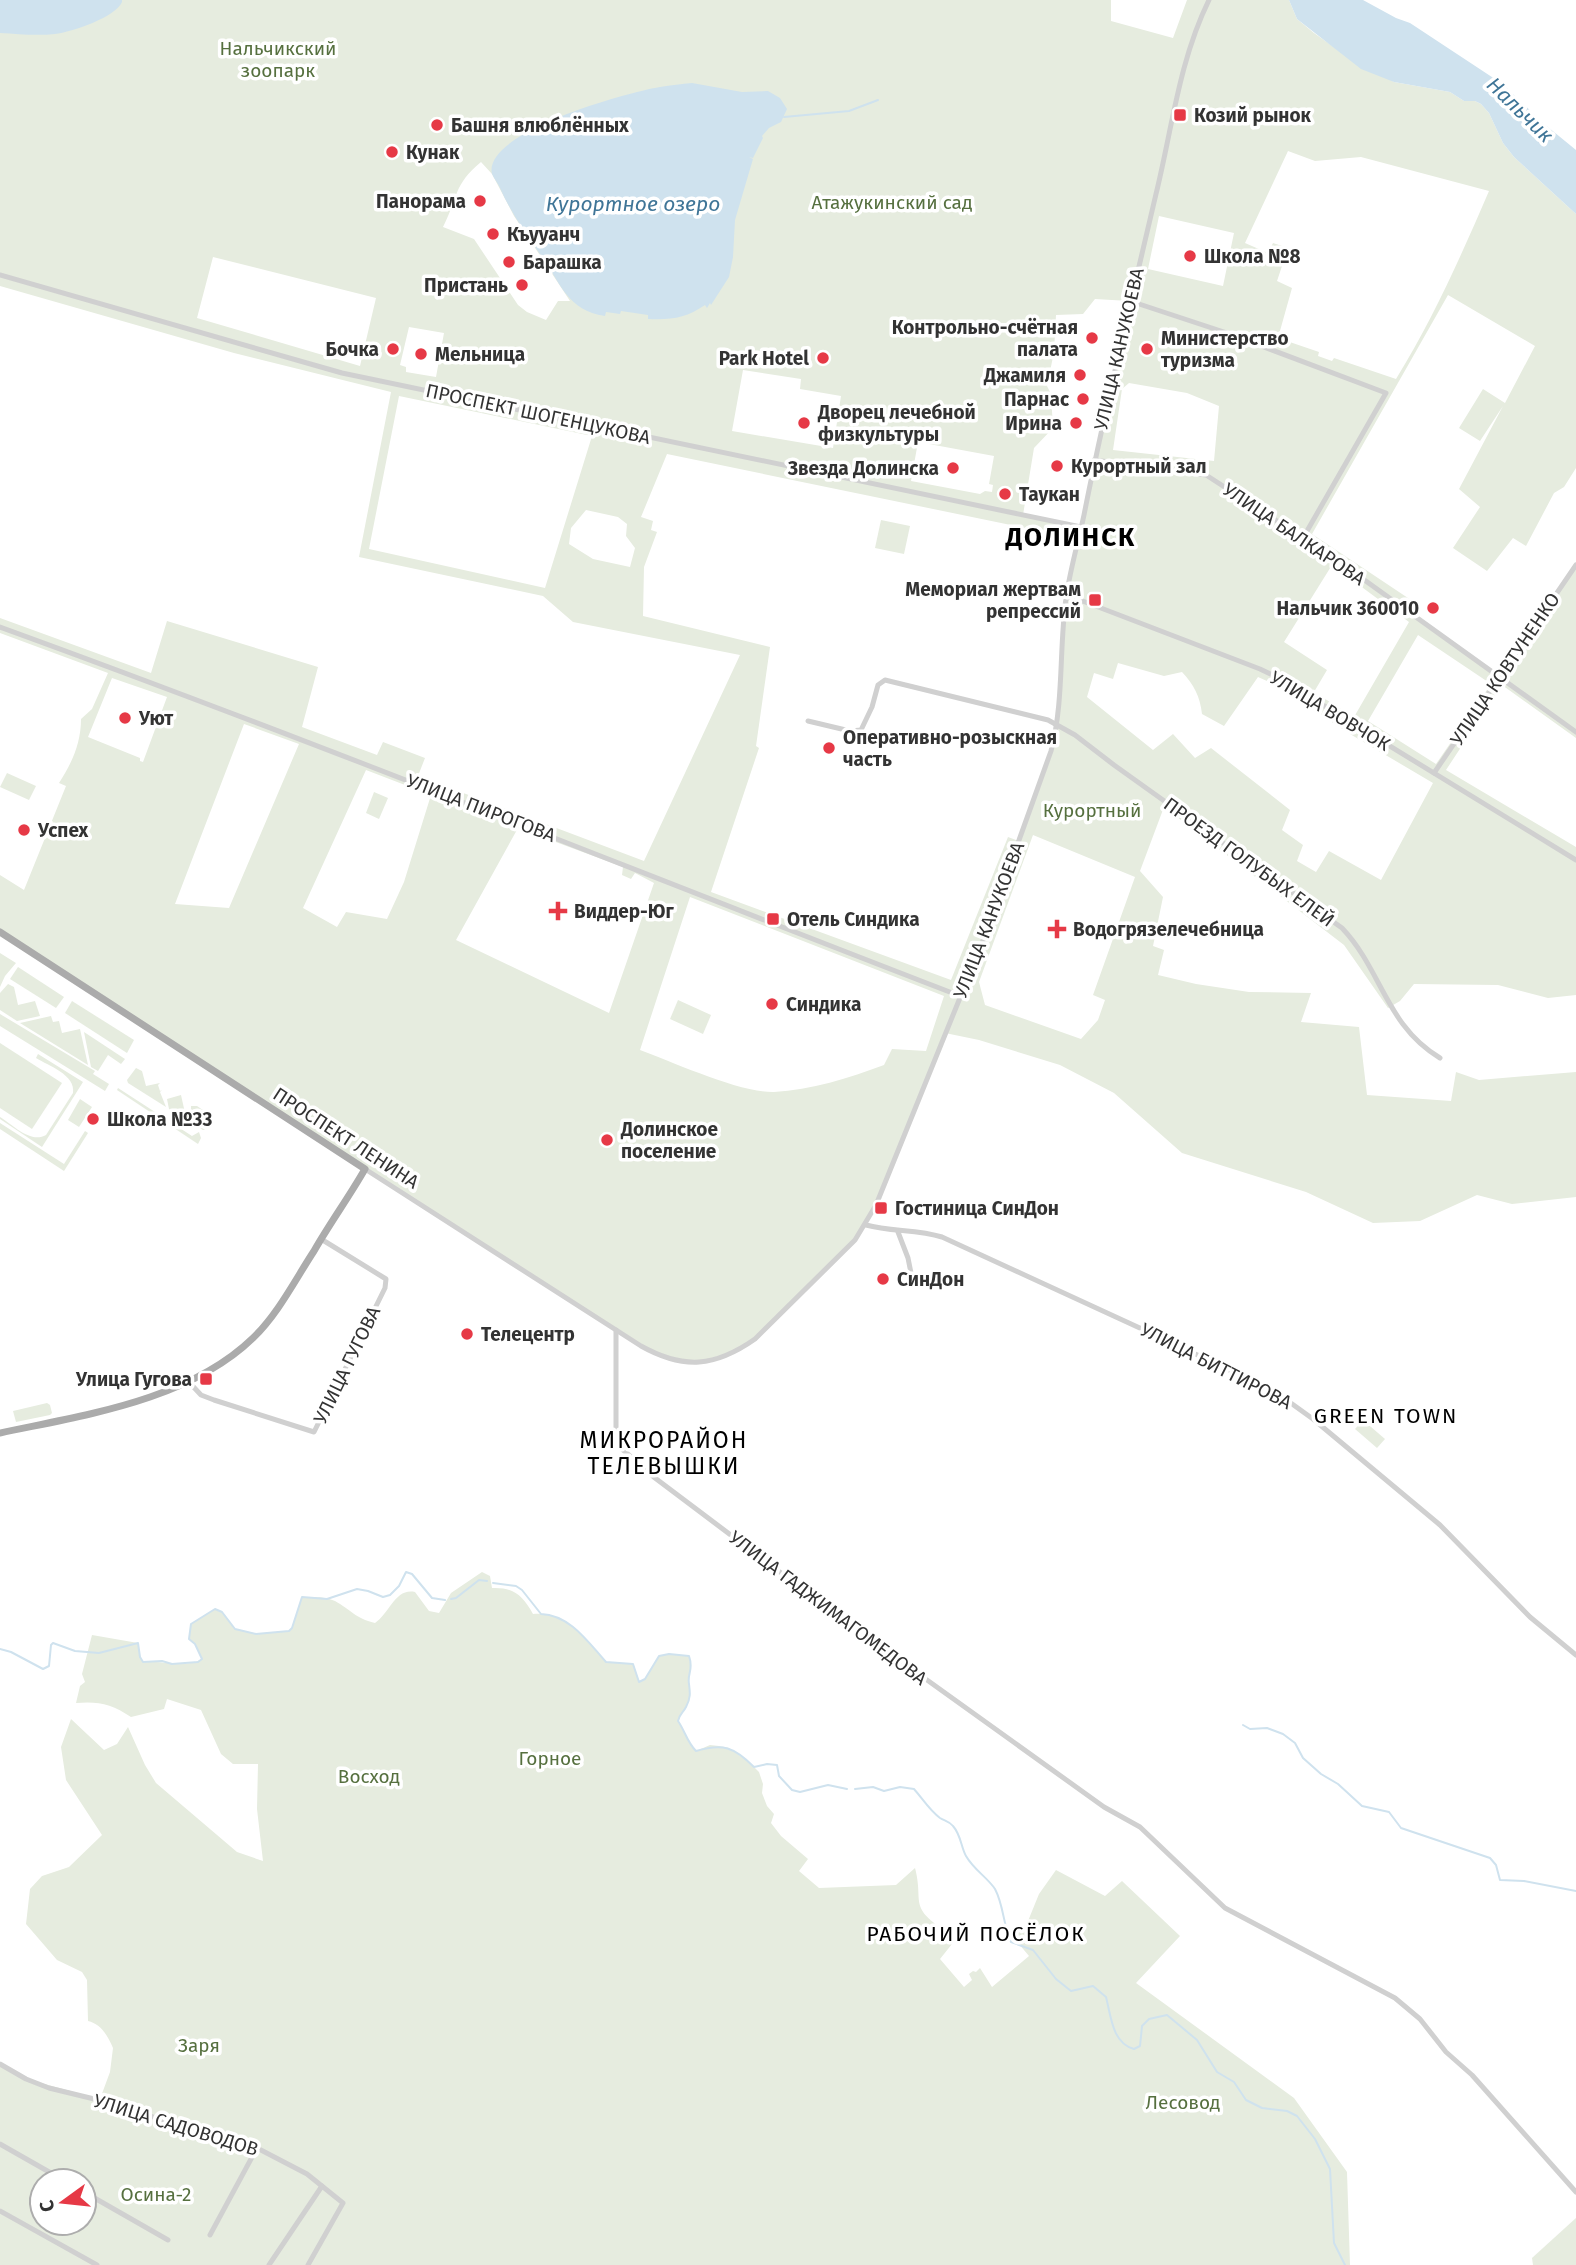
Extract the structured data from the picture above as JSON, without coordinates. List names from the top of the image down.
{
  "streets": {
    "main road": ["ПРОСПЕКТ ЛЕНИНА"],
    "street": [
      "УЛИЦА КАНУКОЕВА",
      "ПРОСПЕКТ ШОГЕНЦУКОВА",
      "УЛИЦА БАЛКАРОВА",
      "УЛИЦА КОВТУНЕНКО",
      "УЛИЦА ВОВЧОК",
      "УЛИЦА ПИРОГОВА",
      "ПРОЕЗД ГОЛУБЫХ ЕЛЕЙ",
      "УЛИЦА ГУГОВА",
      "УЛИЦА БИТТИРОВА",
      "УЛИЦА ГАДЖИМАГОМЕДОВА",
      "УЛИЦА САДОВОДОВ"
    ]
  },
  "crossings": [
    ["УЛИЦА КАНУКОЕВА", "ПРОСПЕКТ ШОГЕНЦУКОВА"],
    ["УЛИЦА КАНУКОЕВА", "УЛИЦА БАЛКАРОВА"],
    ["УЛИЦА КАНУКОЕВА", "УЛИЦА ВОВЧОК"],
    ["УЛИЦА КАНУКОЕВА", "УЛИЦА ПИРОГОВА"],
    ["УЛИЦА КАНУКОЕВА", "ПРОЕЗД ГОЛУБЫХ ЕЛЕЙ"],
    ["УЛИЦА КАНУКОЕВА", "ПРОСПЕКТ ЛЕНИНА"],
    ["УЛИЦА КАНУКОЕВА", "УЛИЦА БИТТИРОВА"],
    ["УЛИЦА БАЛКАРОВА", "УЛИЦА КОВТУНЕНКО"],
    ["УЛИЦА КОВТУНЕНКО", "УЛИЦА ВОВЧОК"],
    ["ПРОСПЕКТ ЛЕНИНА", "УЛИЦА ГАДЖИМАГОМЕДОВА"]
  ],
  "districts": [
    "ДОЛИНСК",
    "GREEN TOWN",
    "МИКРОРАЙОН ТЕЛЕВЫШКИ",
    "РАБОЧИЙ ПОСЁЛОК"
  ],
  "water": ["Нальчик", "Курортное озеро"],
  "parks": [
    "Нальчикский зоопарк",
    "Атажукинский сад",
    "Курортный",
    "Горное",
    "Восход",
    "Заря",
    "Лесовод",
    "Осина-2"
  ],
  "places": {
    "transit": [
      "Козий рынок",
      "Мемориал жертвам репрессий",
      "Отель Синдика",
      "Гостиница СинДон",
      "Улица Гугова"
    ],
    "other": [
      "Башня влюблённых",
      "Кунак",
      "Панорама",
      "Къууанч",
      "Школа №8",
      "Барашка",
      "Пристань",
      "Контрольно-счётная палата",
      "Бочка",
      "Министерство туризма",
      "Мельница",
      "Park Hotel",
      "Джамиля",
      "Парнас",
      "Дворец лечебной физкультуры",
      "Ирина",
      "Курортный зал",
      "Звезда Долинска",
      "Таукан",
      "Нальчик 360010",
      "Уют",
      "Оперативно-розыскная часть",
      "Успех",
      "Синдика",
      "Школа №33",
      "Долинское поселение",
      "СинДон",
      "Телецентр"
    ],
    "health": ["Виддер-Юг", "Водогрязелечебница"]
  },
  "north": "left"
}
